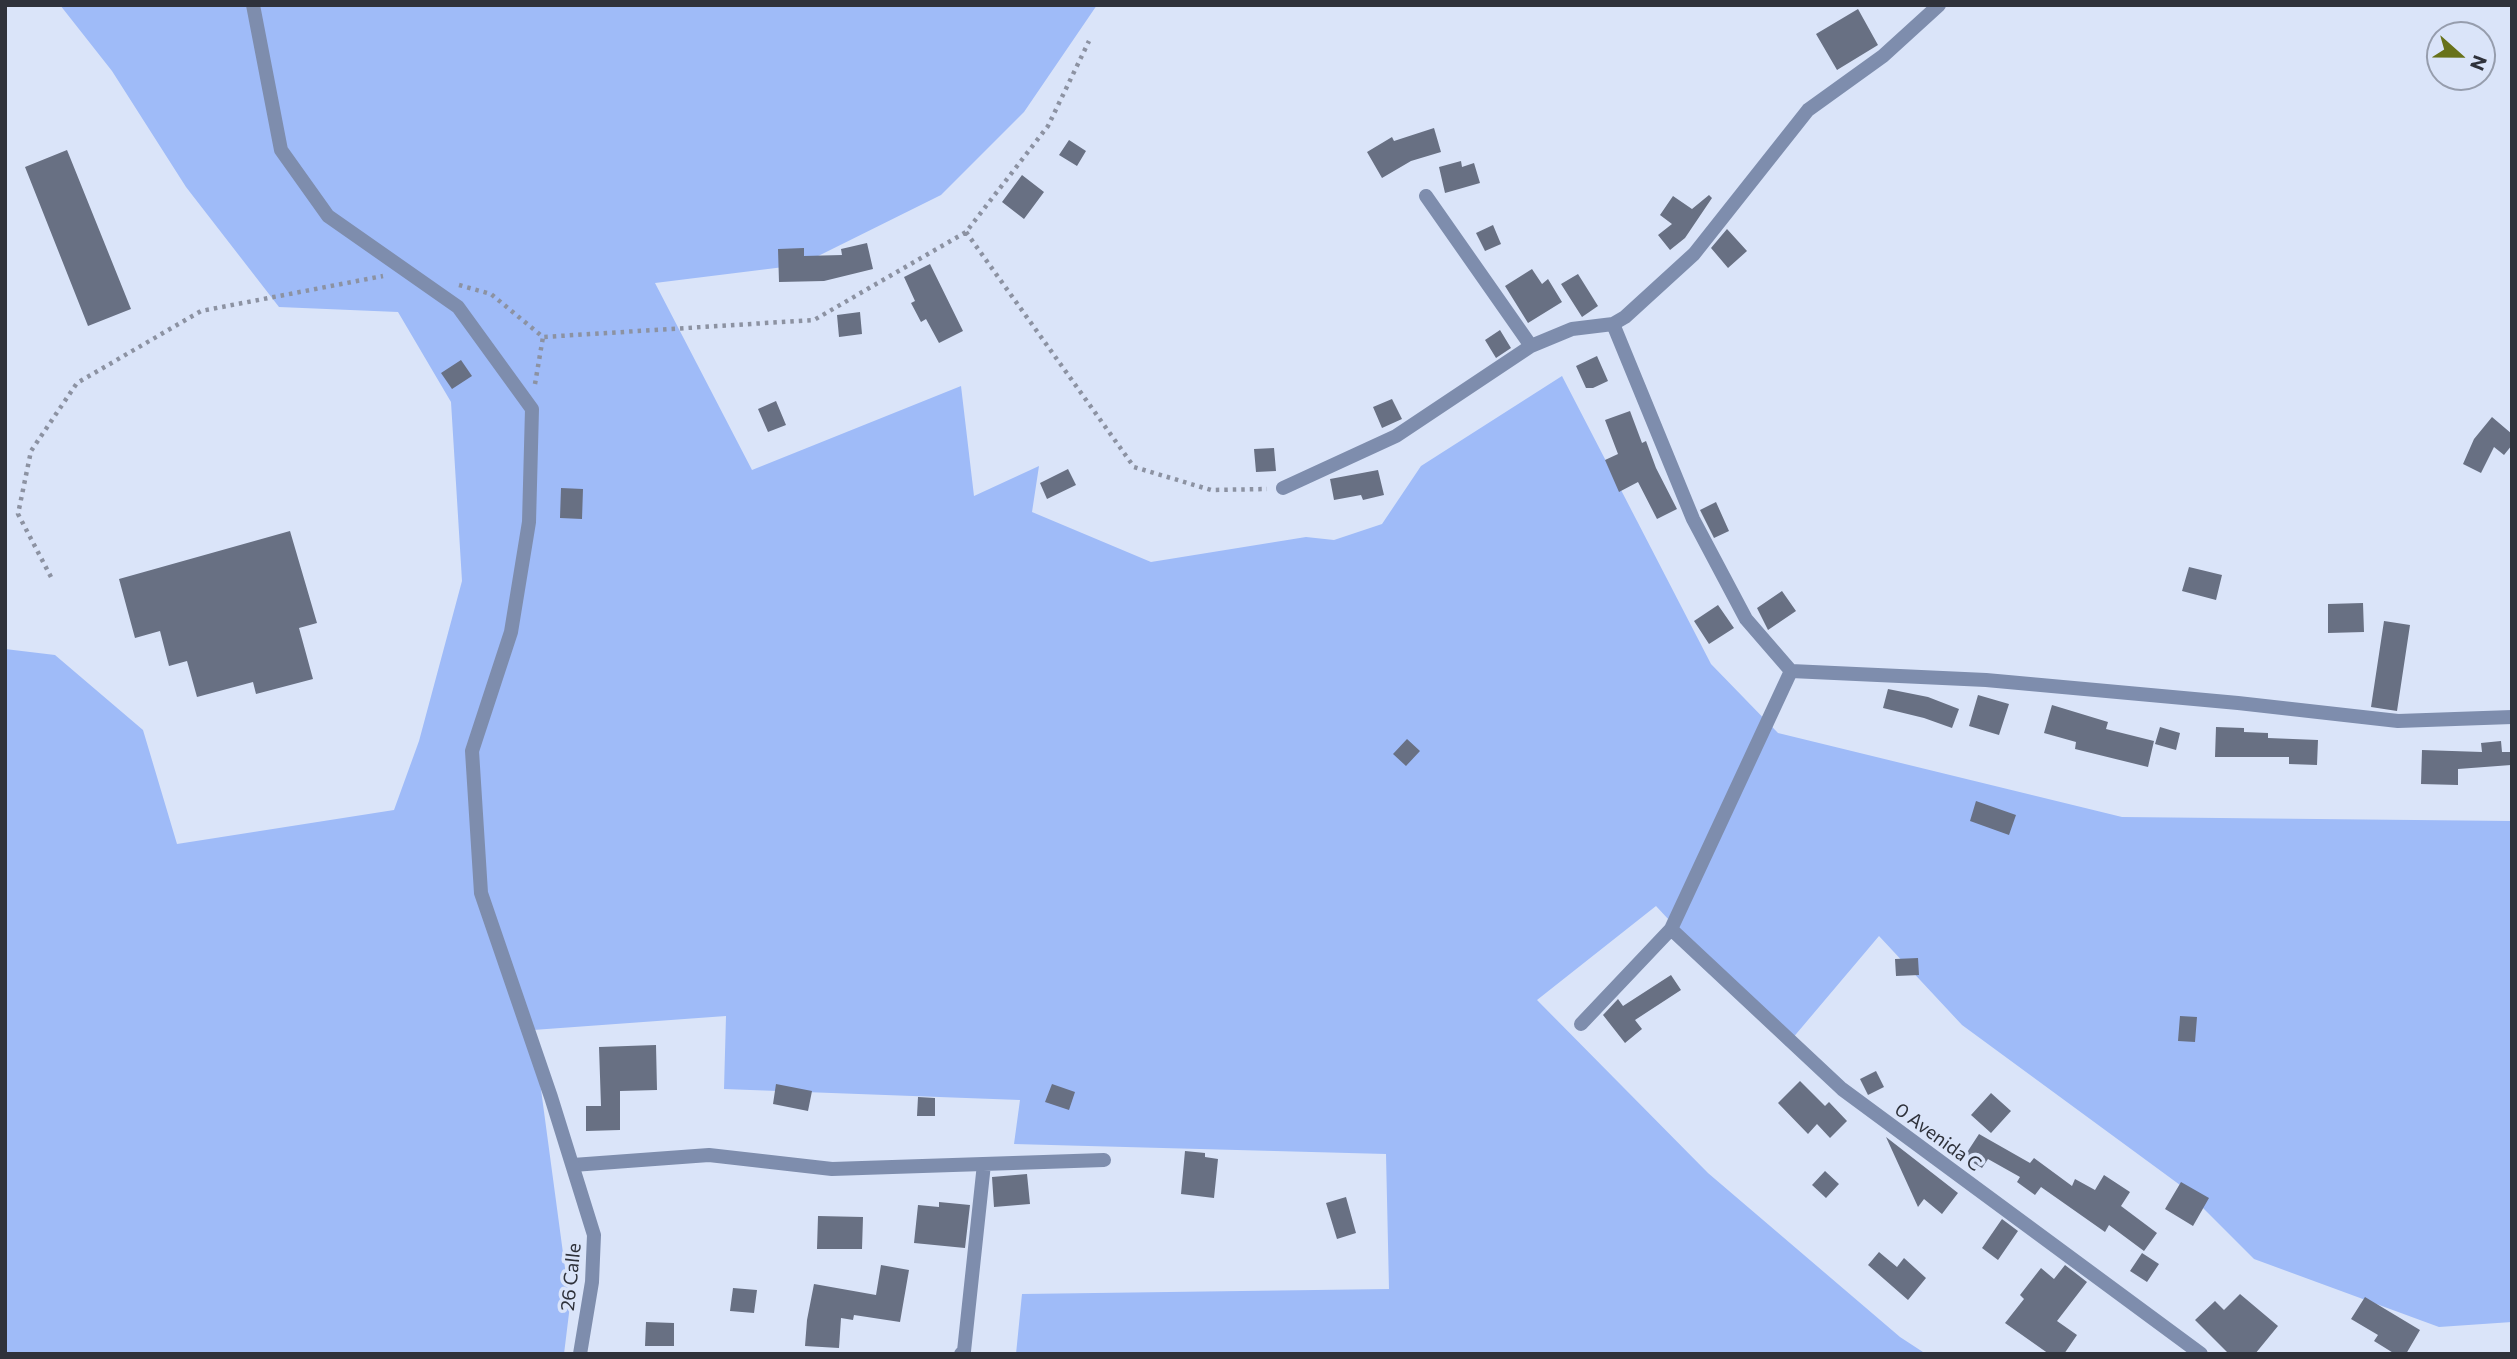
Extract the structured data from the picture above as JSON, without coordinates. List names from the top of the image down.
{
  "streets": {
    "street": ["0 Avenida C", "26 Calle"]
  },
  "north": "right"
}
